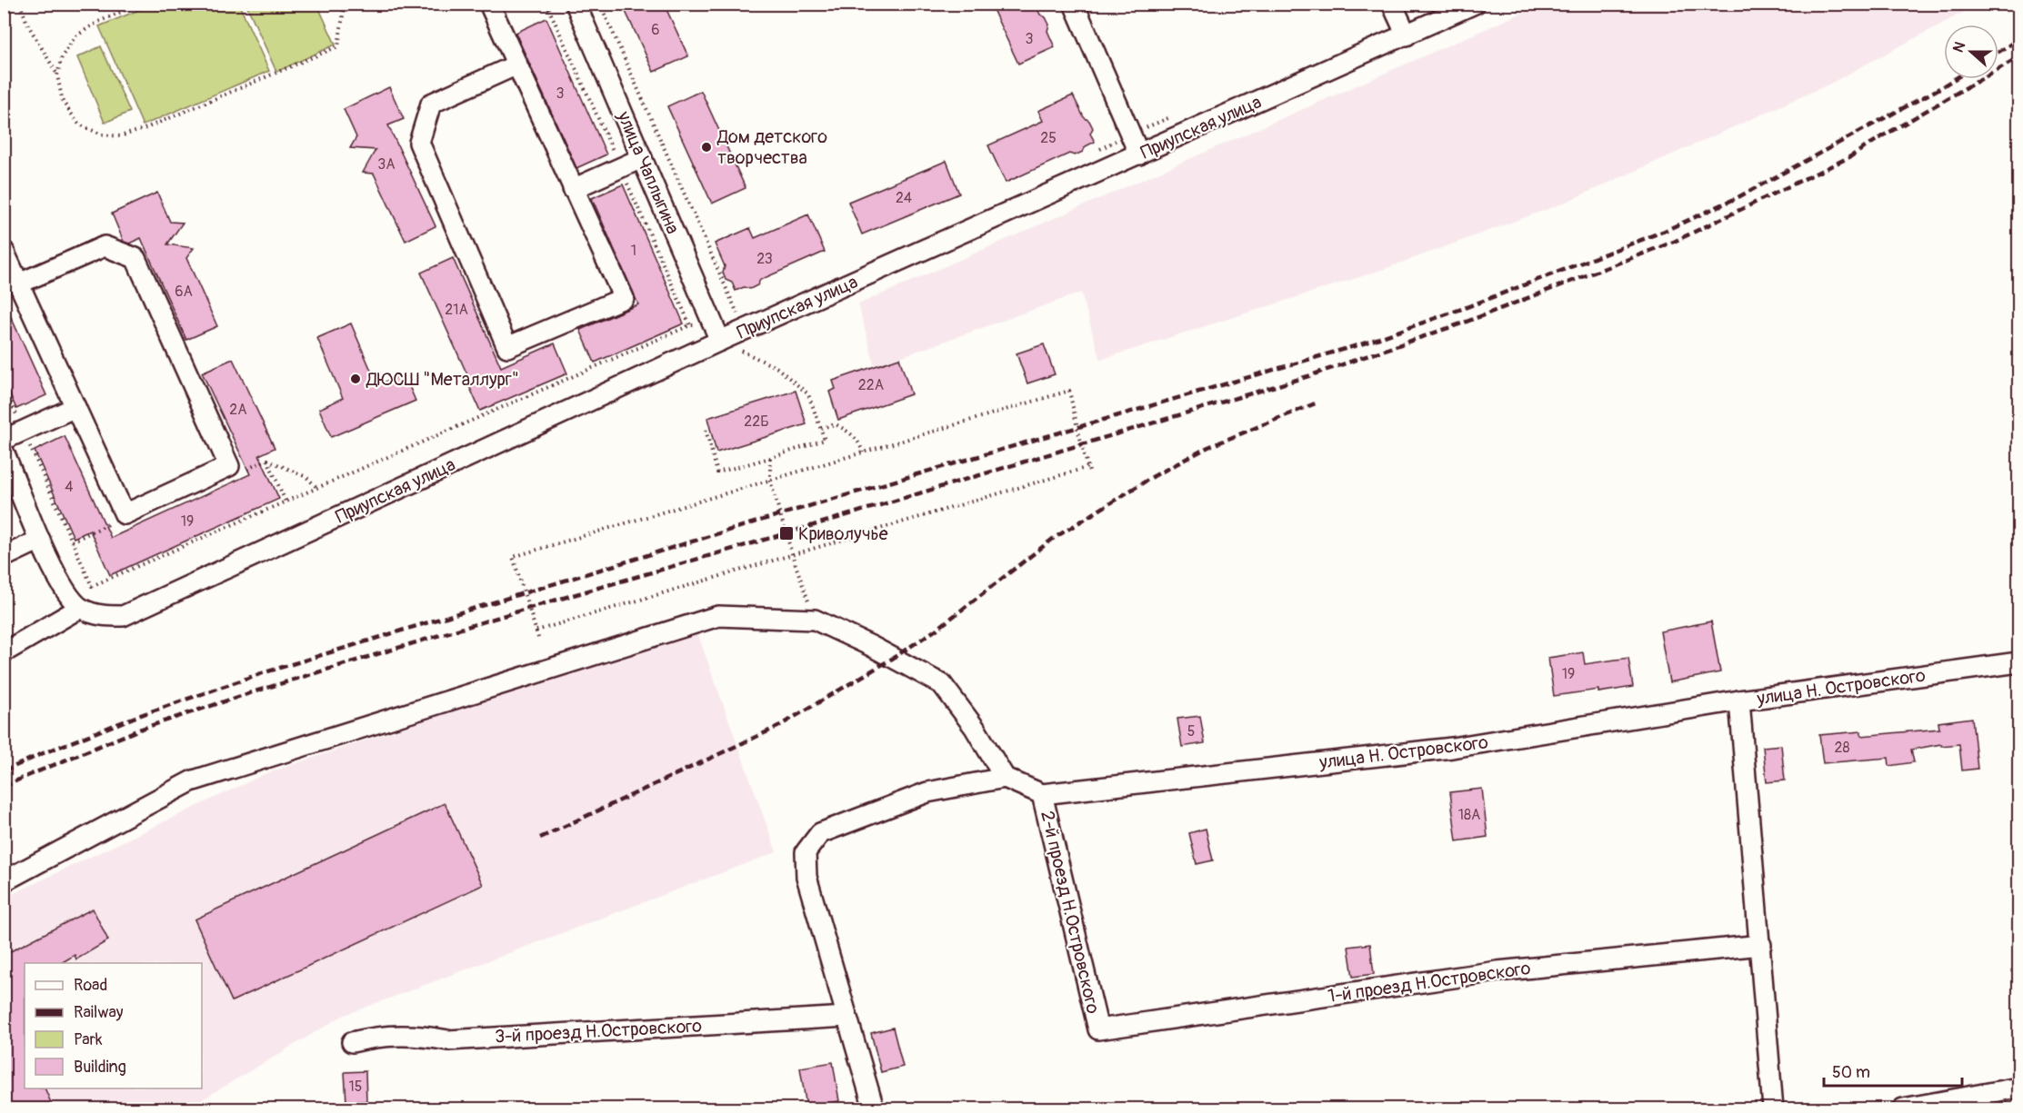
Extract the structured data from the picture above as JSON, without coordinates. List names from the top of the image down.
{
  "streets": {
    "street": [
      "Приупская улица",
      "улица Чаплыгина",
      "улица Н. Островского",
      "2-й проезд Н.Островского",
      "1-й проезд Н.Островского",
      "3-й проезд Н.Островского"
    ]
  },
  "crossings": [
    ["Приупская улица", "улица Чаплыгина"],
    ["улица Н. Островского", "2-й проезд Н.Островского"],
    ["2-й проезд Н.Островского", "1-й проезд Н.Островского"]
  ],
  "places": {
    "other": ["Дом детского творчества", "ДЮСШ \"Металлург\""],
    "transit": ["Криволучье"]
  },
  "house_numbers": [
    "6",
    "3",
    "3",
    "25",
    "3А",
    "24",
    "1",
    "23",
    "6А",
    "21А",
    "22А",
    "2А",
    "22Б",
    "4",
    "19",
    "19",
    "5",
    "28",
    "18А",
    "15"
  ],
  "legend": [
    "Road",
    "Railway",
    "Park",
    "Building"
  ],
  "scale_bar": "50 m",
  "north": "left"
}
